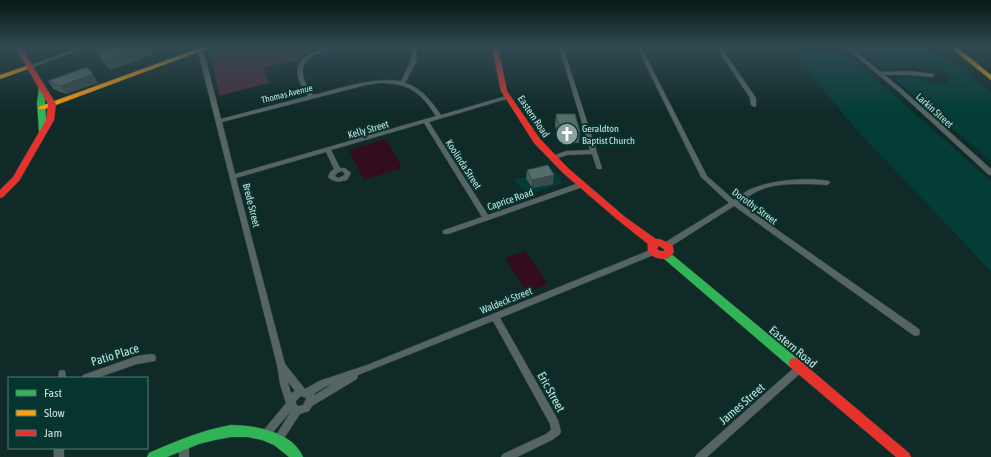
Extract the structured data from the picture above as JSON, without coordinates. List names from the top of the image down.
{
  "streets": {
    "main road": ["Eastern Road"],
    "street": [
      "Thomas Avenue",
      "Larkin Street",
      "Kelly Street",
      "Koolinda Street",
      "Caprice Road",
      "Brede Street",
      "Dorothy Street",
      "Waldeck Street",
      "Patio Place",
      "Eric Street",
      "James Street"
    ]
  },
  "crossings": [
    ["Thomas Avenue", "Kelly Street"],
    ["Thomas Avenue", "Brede Street"],
    ["Eastern Road", "Kelly Street"],
    ["Eastern Road", "Caprice Road"],
    ["Eastern Road", "Waldeck Street"],
    ["Eastern Road", "James Street"],
    ["Kelly Street", "Koolinda Street"],
    ["Kelly Street", "Brede Street"],
    ["Koolinda Street", "Caprice Road"],
    ["Brede Street", "Waldeck Street"],
    ["Waldeck Street", "Eric Street"]
  ],
  "places": {
    "church": ["Geraldton Baptist Church"]
  },
  "legend": ["Fast", "Slow", "Jam"]
}
